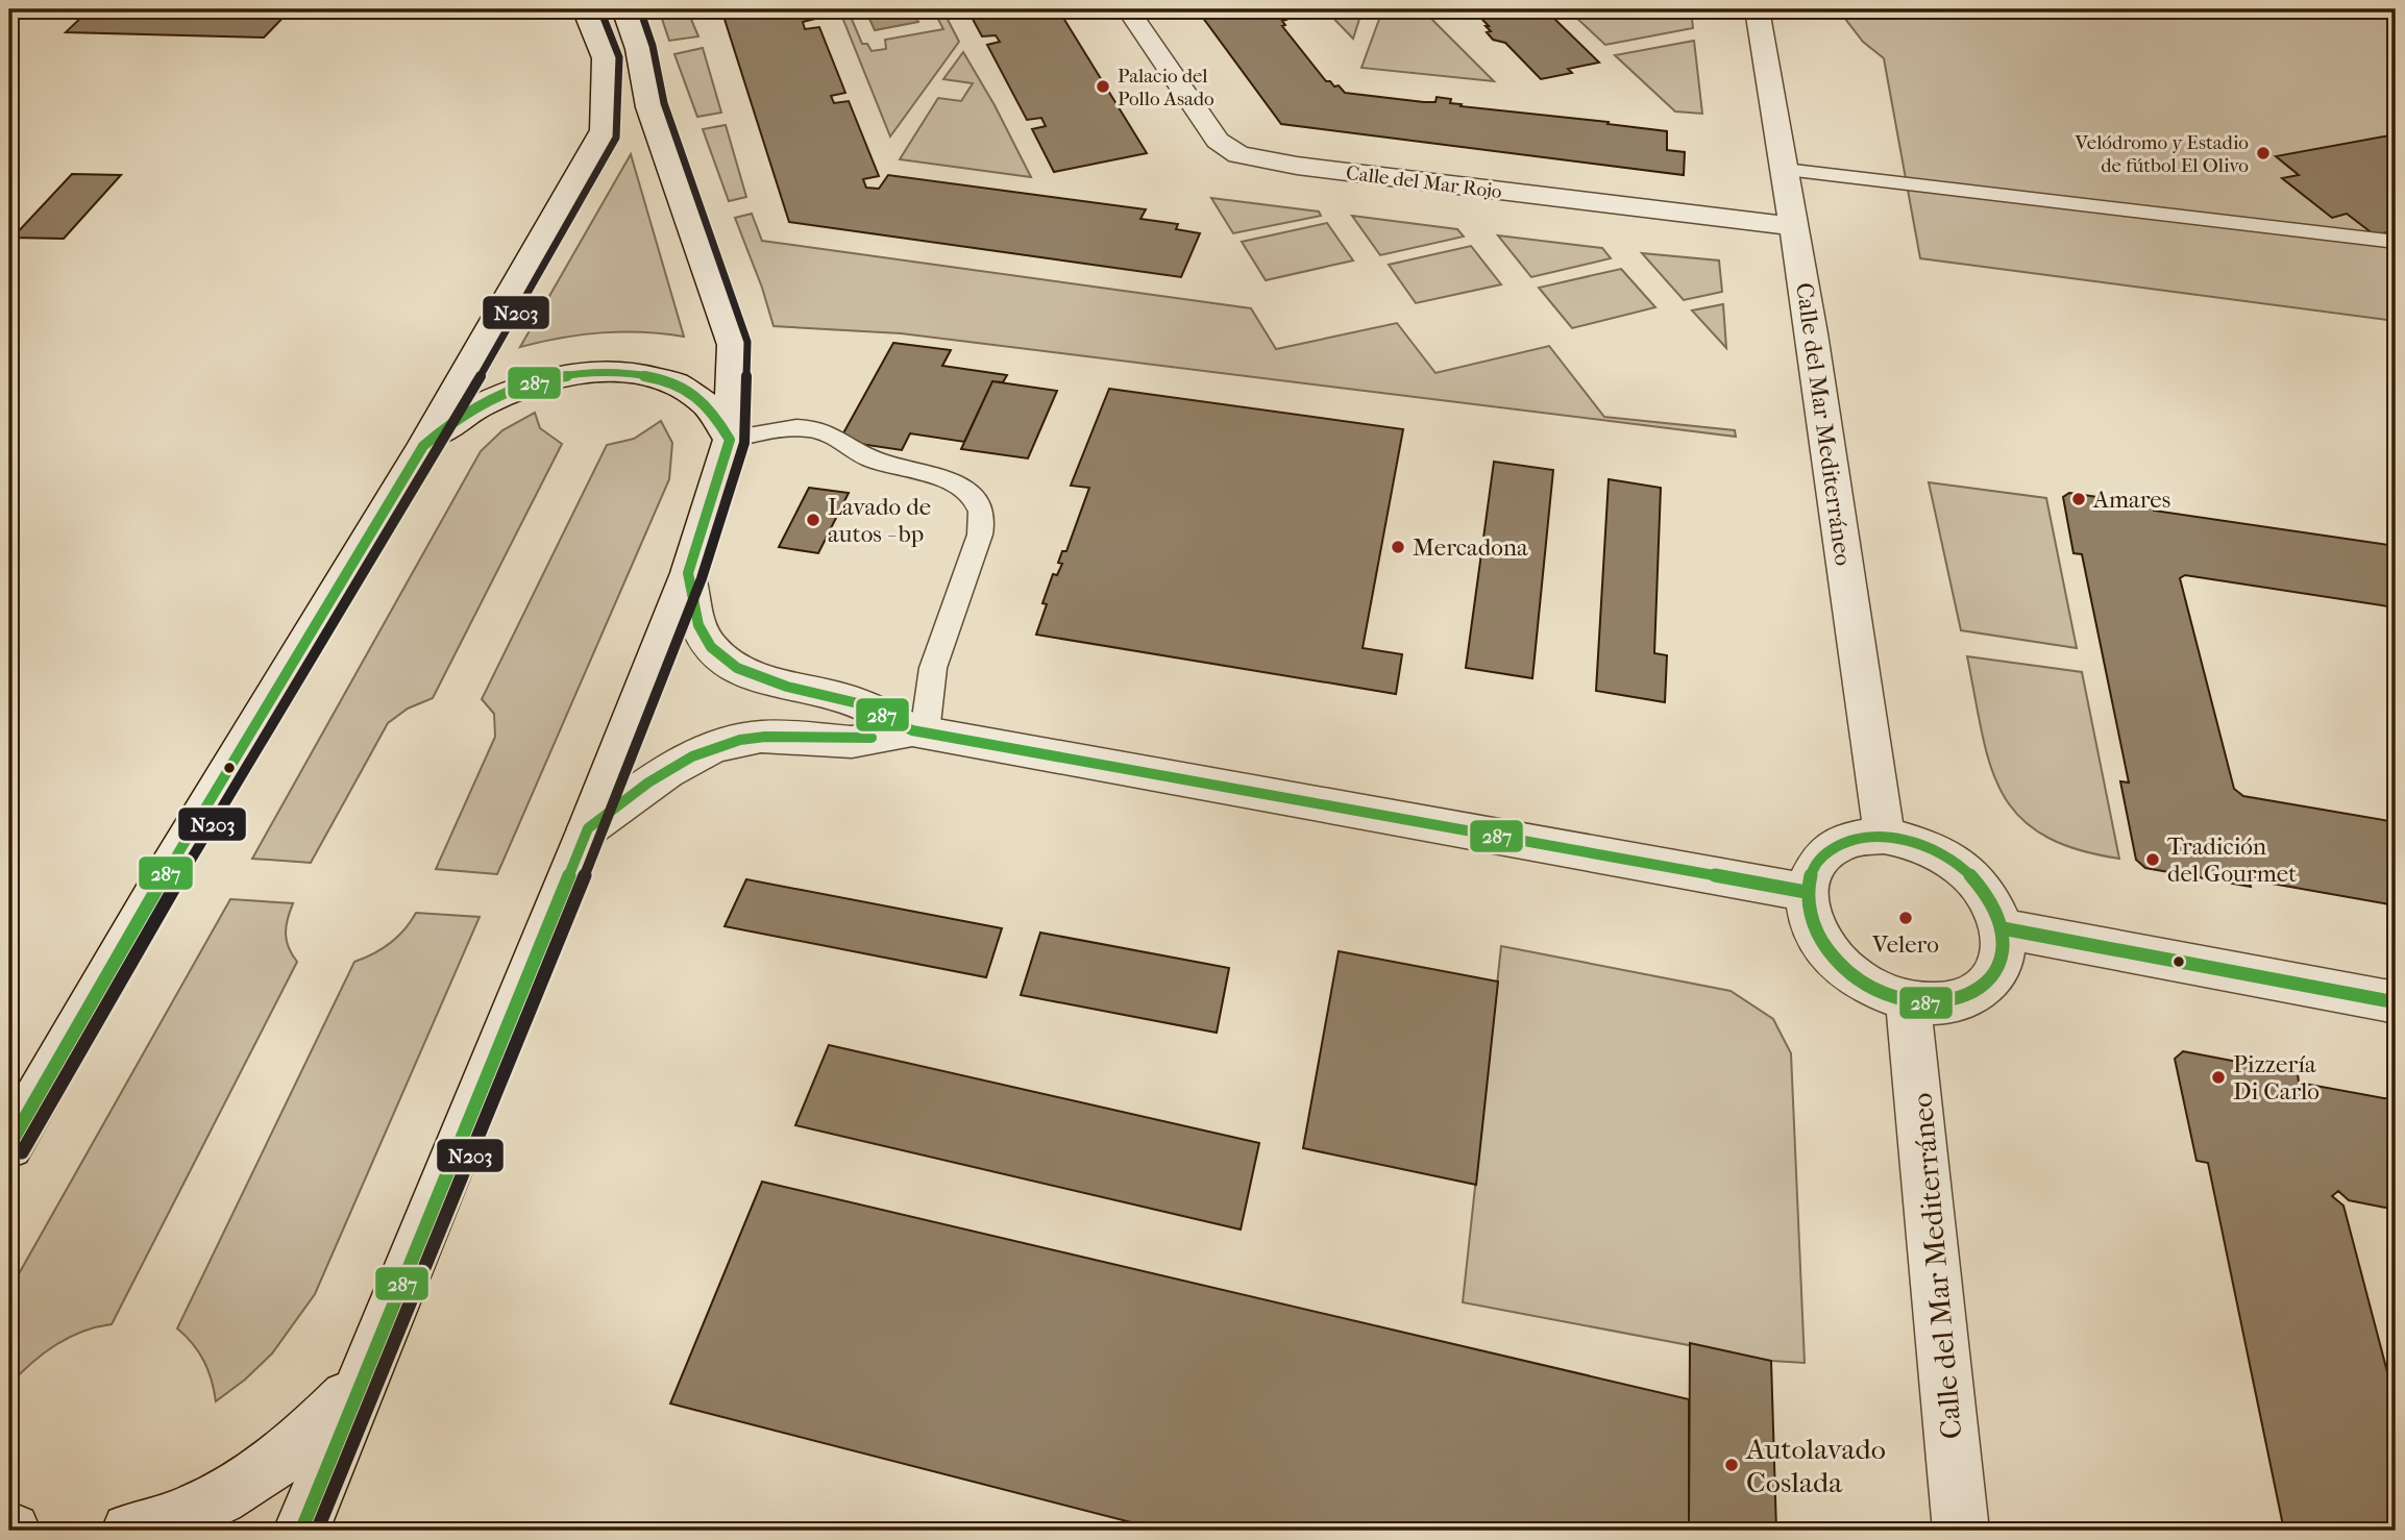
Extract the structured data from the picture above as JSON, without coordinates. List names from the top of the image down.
{
  "streets": {
    "street": ["Calle del Mar Rojo", "Calle del Mar Mediterráneo"]
  },
  "crossings": [
    ["Calle del Mar Rojo", "Calle del Mar Mediterráneo"]
  ],
  "places": [
    "Palacio del Pollo Asado",
    "Velódromo y Estadio de fútbol El Olivo",
    "Amares",
    "Lavado de autos - bp",
    "Mercadona",
    "Tradición del Gourmet",
    "Velero",
    "Pizzería Di Carlo",
    "Autolavado Coslada"
  ],
  "lines": ["transit line N203", "transit line 287"]
}
